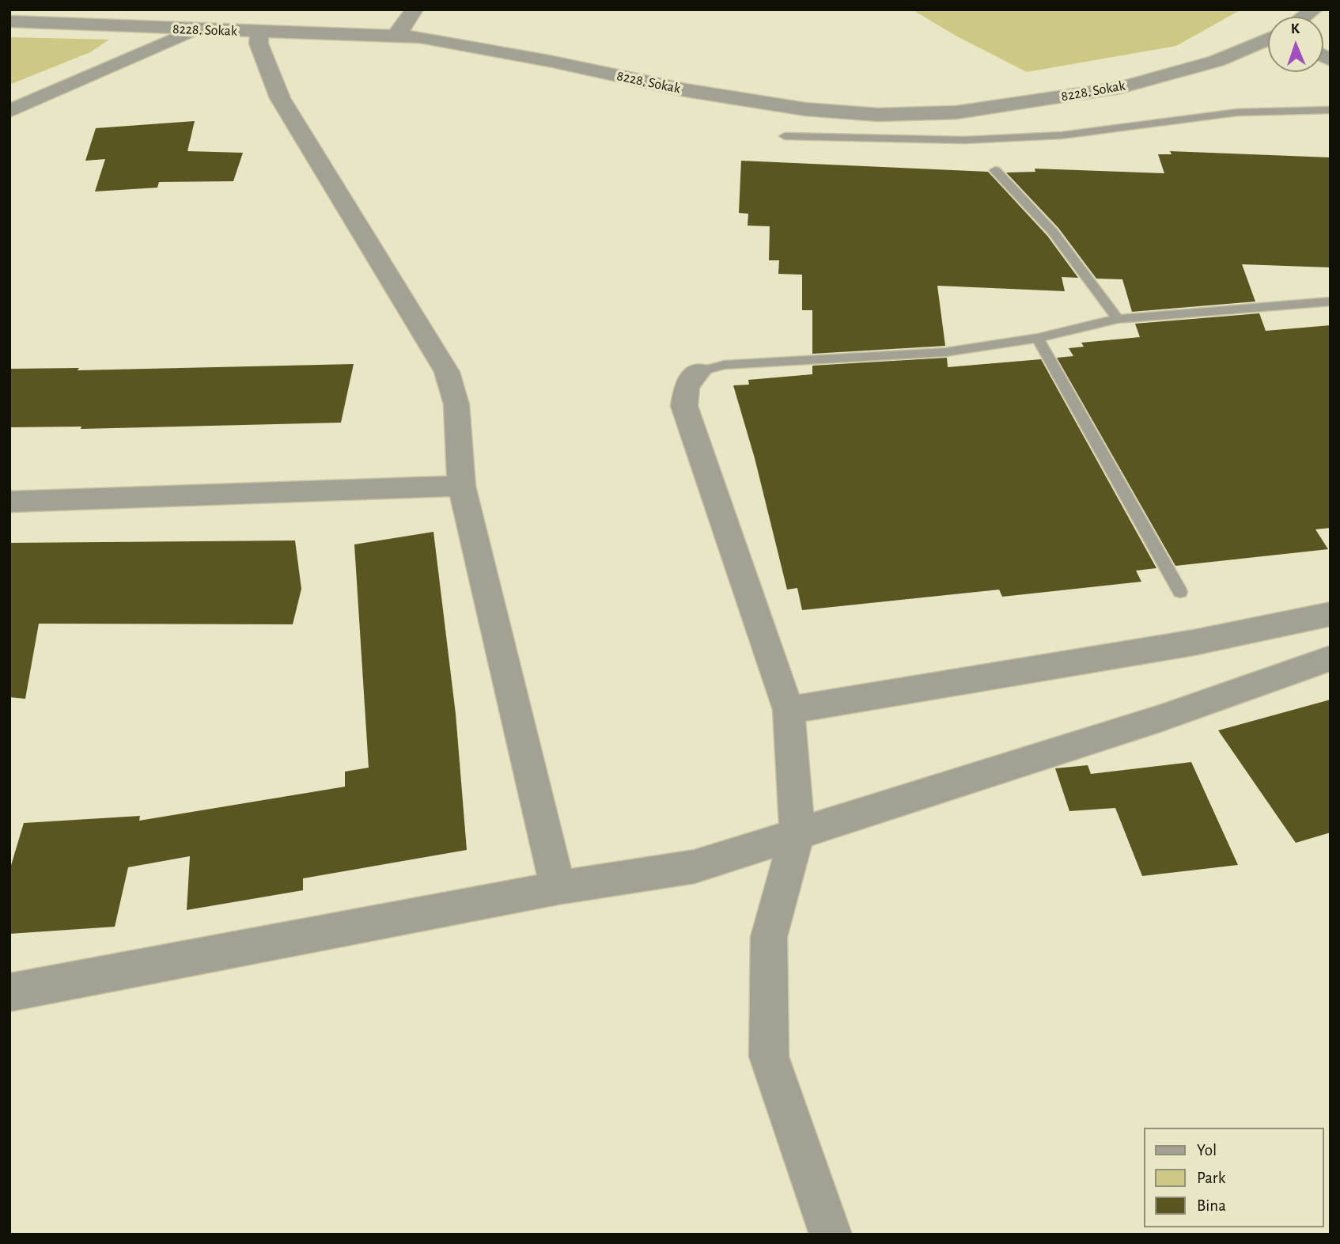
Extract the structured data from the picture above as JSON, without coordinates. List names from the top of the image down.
{
  "streets": {
    "street": ["8228. Sokak"]
  },
  "legend": ["Yol", "Park", "Bina"],
  "north": "top"
}
